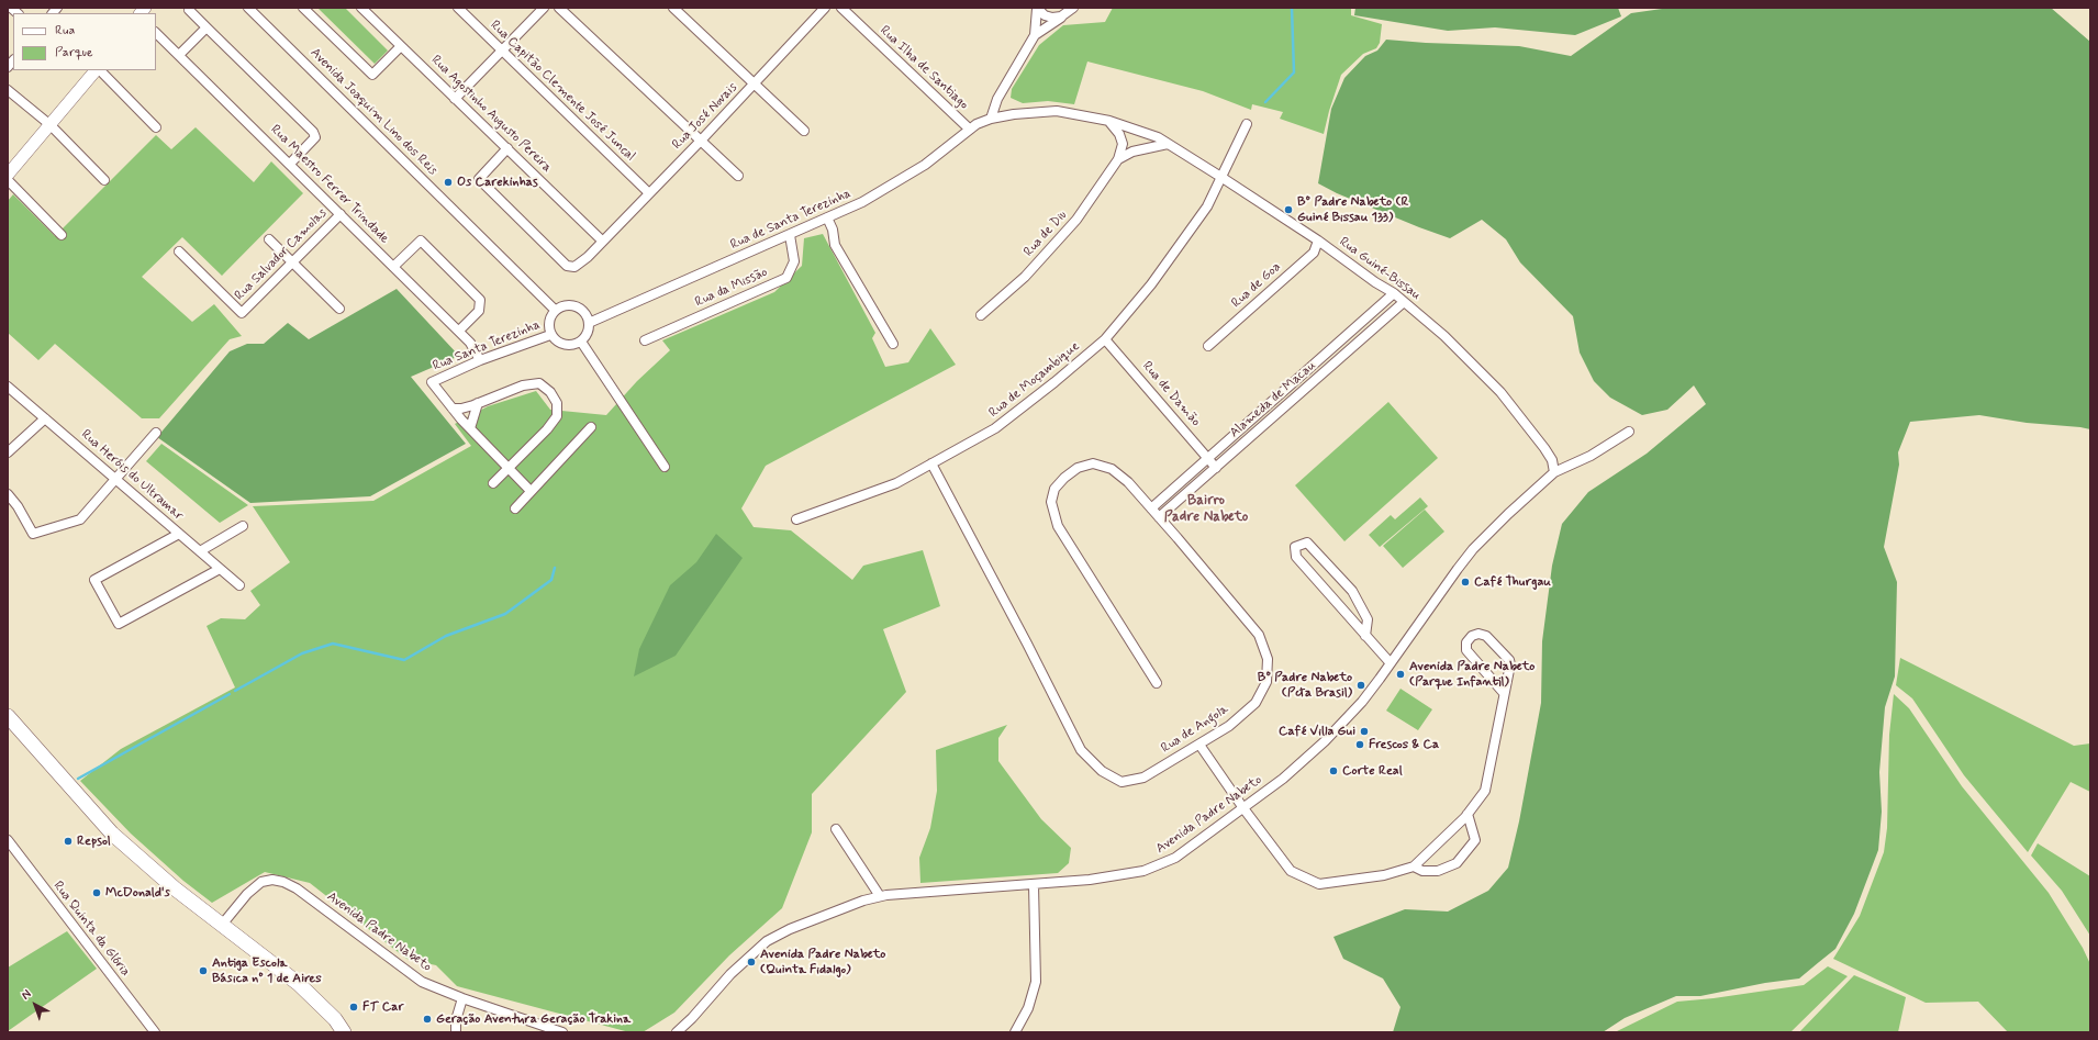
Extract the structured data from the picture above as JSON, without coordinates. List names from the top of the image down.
{
  "streets": {
    "street": [
      "Rua Ilha de Santiago",
      "Rua Capitão Clemente José Juncal",
      "Avenida Joaquim Lino dos Reis",
      "Rua Agostinho Augusto Pereira",
      "Rua José Novais",
      "Rua Maestro Ferrer Trindade",
      "Rua de Santa Terezinha",
      "Rua de Diu",
      "Rua Salvador Camolas",
      "Rua Guiné-Bissau",
      "Rua de Goa",
      "Rua da Missão",
      "Rua Santa Terezinha",
      "Rua de Moçambique",
      "Rua de Damão",
      "Alameda de Macau",
      "Rua Heróis do Ultramar",
      "Rua de Angola",
      "Avenida Padre Nabeto",
      "Rua Quinta da Glória"
    ]
  },
  "crossings": [
    ["Rua Ilha de Santiago", "Rua de Santa Terezinha"],
    ["Rua Capitão Clemente José Juncal", "Rua José Novais"],
    ["Avenida Joaquim Lino dos Reis", "Rua de Santa Terezinha"],
    ["Avenida Joaquim Lino dos Reis", "Rua Santa Terezinha"],
    ["Rua Agostinho Augusto Pereira", "Rua José Novais"],
    ["Rua Maestro Ferrer Trindade", "Rua Salvador Camolas"],
    ["Rua Maestro Ferrer Trindade", "Rua Santa Terezinha"],
    ["Rua de Santa Terezinha", "Rua Guiné-Bissau"],
    ["Rua de Santa Terezinha", "Rua da Missão"],
    ["Rua de Santa Terezinha", "Rua Santa Terezinha"],
    ["Rua de Diu", "Rua Guiné-Bissau"],
    ["Rua Guiné-Bissau", "Rua de Goa"],
    ["Rua Guiné-Bissau", "Rua de Moçambique"],
    ["Rua Guiné-Bissau", "Alameda de Macau"],
    ["Rua Guiné-Bissau", "Avenida Padre Nabeto"],
    ["Rua de Moçambique", "Rua de Damão"],
    ["Rua de Moçambique", "Rua de Angola"],
    ["Rua de Damão", "Alameda de Macau"],
    ["Alameda de Macau", "Rua de Angola"]
  ],
  "districts": ["Bairro Padre Nabeto"],
  "places": [
    "Os Carekinhas",
    "Bº Padre Nabeto (R Guiné Bissau 133)",
    "Café Thurgau",
    "Avenida Padre Nabeto (Parque Infantil)",
    "Bº Padre Nabeto (Pcta Brasil)",
    "Café Villa Gui",
    "Frescos & Ca",
    "Corte Real",
    "Repsol",
    "McDonald's",
    "Avenida Padre Nabeto (Quinta Fidalgo)",
    "Antiga Escola Básica nº 1 de Aires",
    "FT Car",
    "Geração Aventura Geração Trakina"
  ],
  "legend": ["Rua", "Parque"],
  "north": "top left"
}
